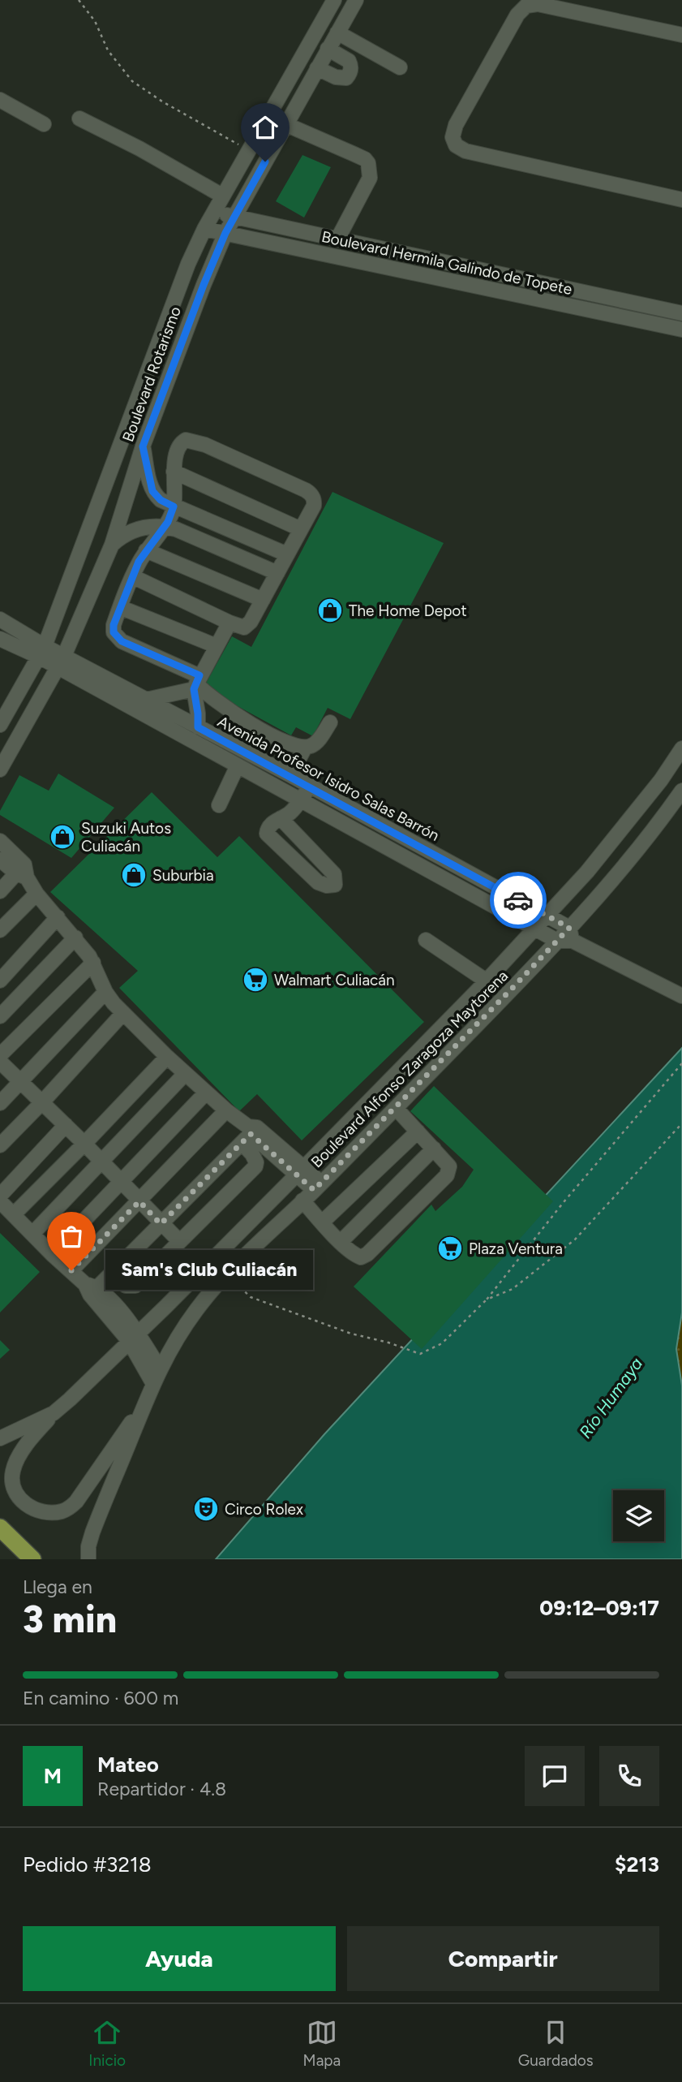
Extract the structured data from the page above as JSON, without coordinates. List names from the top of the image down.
{
  "streets": {
    "street": [
      "Boulevard Hermila Galindo de Topete",
      "Boulevard Rotarismo",
      "Avenida Profesor Isidro Salas Barrón",
      "Boulevard Alfonso Zaragoza Maytorena"
    ]
  },
  "crossings": [
    ["Boulevard Hermila Galindo de Topete", "Boulevard Rotarismo"],
    ["Boulevard Rotarismo", "Avenida Profesor Isidro Salas Barrón"],
    ["Avenida Profesor Isidro Salas Barrón", "Boulevard Alfonso Zaragoza Maytorena"]
  ],
  "water": ["Río Humaya"],
  "places": {
    "shop": ["The Home Depot", "Suzuki Autos Culiacán", "Suburbia"],
    "supermarket": ["Walmart Culiacán", "Plaza Ventura"],
    "other": ["Sam's Club Culiacán"],
    "theatre": ["Circo Rolex"]
  },
  "page": {
    "bubble": "Sam's Club Culiacán",
    "heading": ["3 min", "Llega en", "09:12–09:17"],
    "panel": [
      "Mateo",
      "Repartidor · 4.8",
      "Pedido #3218",
      "$213"
    ],
    "bar": "En camino · 600 m",
    "round": "M",
    "buttons": ["Ayuda", "Compartir"],
    "tabs": ["Inicio", "Mapa", "Guardados"]
  }
}
